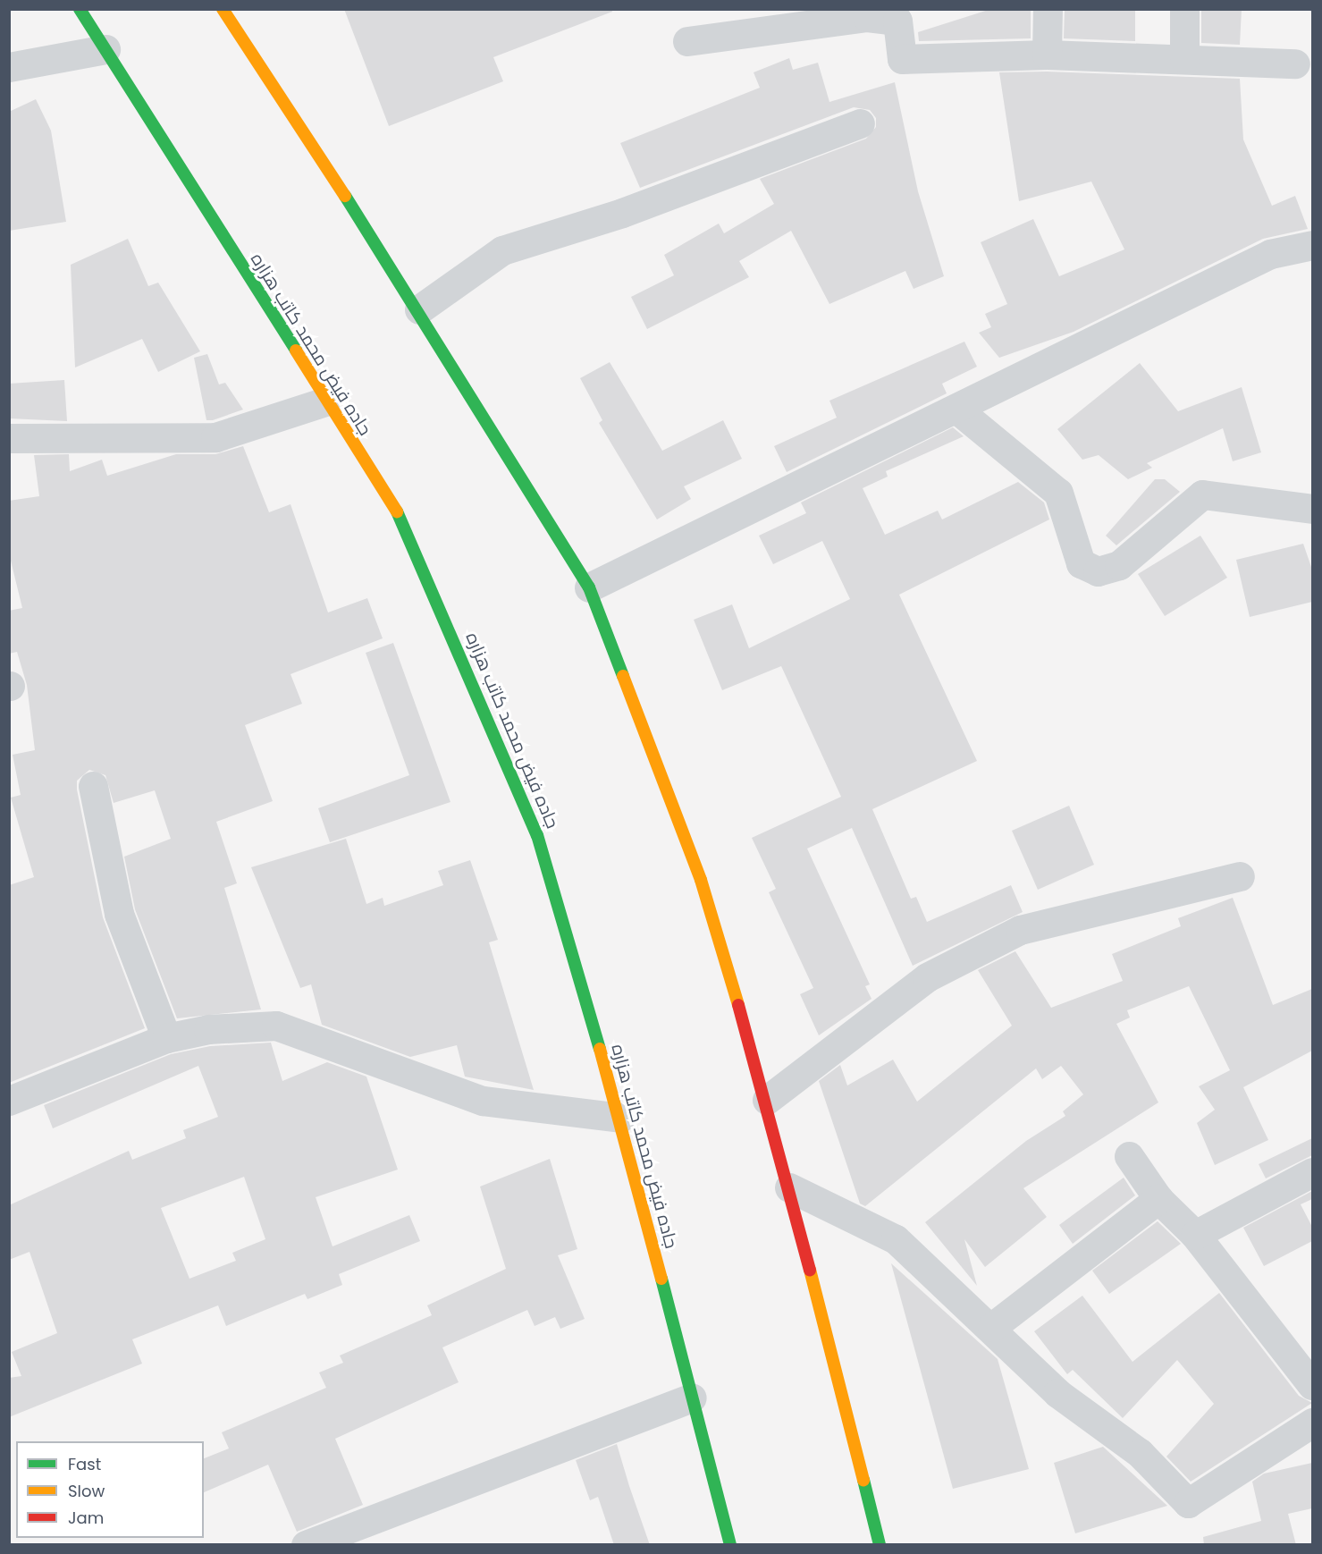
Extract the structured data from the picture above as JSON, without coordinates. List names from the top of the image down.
{
  "streets": {
    "main road": ["جاده فیض محمد کاتب هزاره"]
  },
  "legend": ["Fast", "Slow", "Jam"]
}
